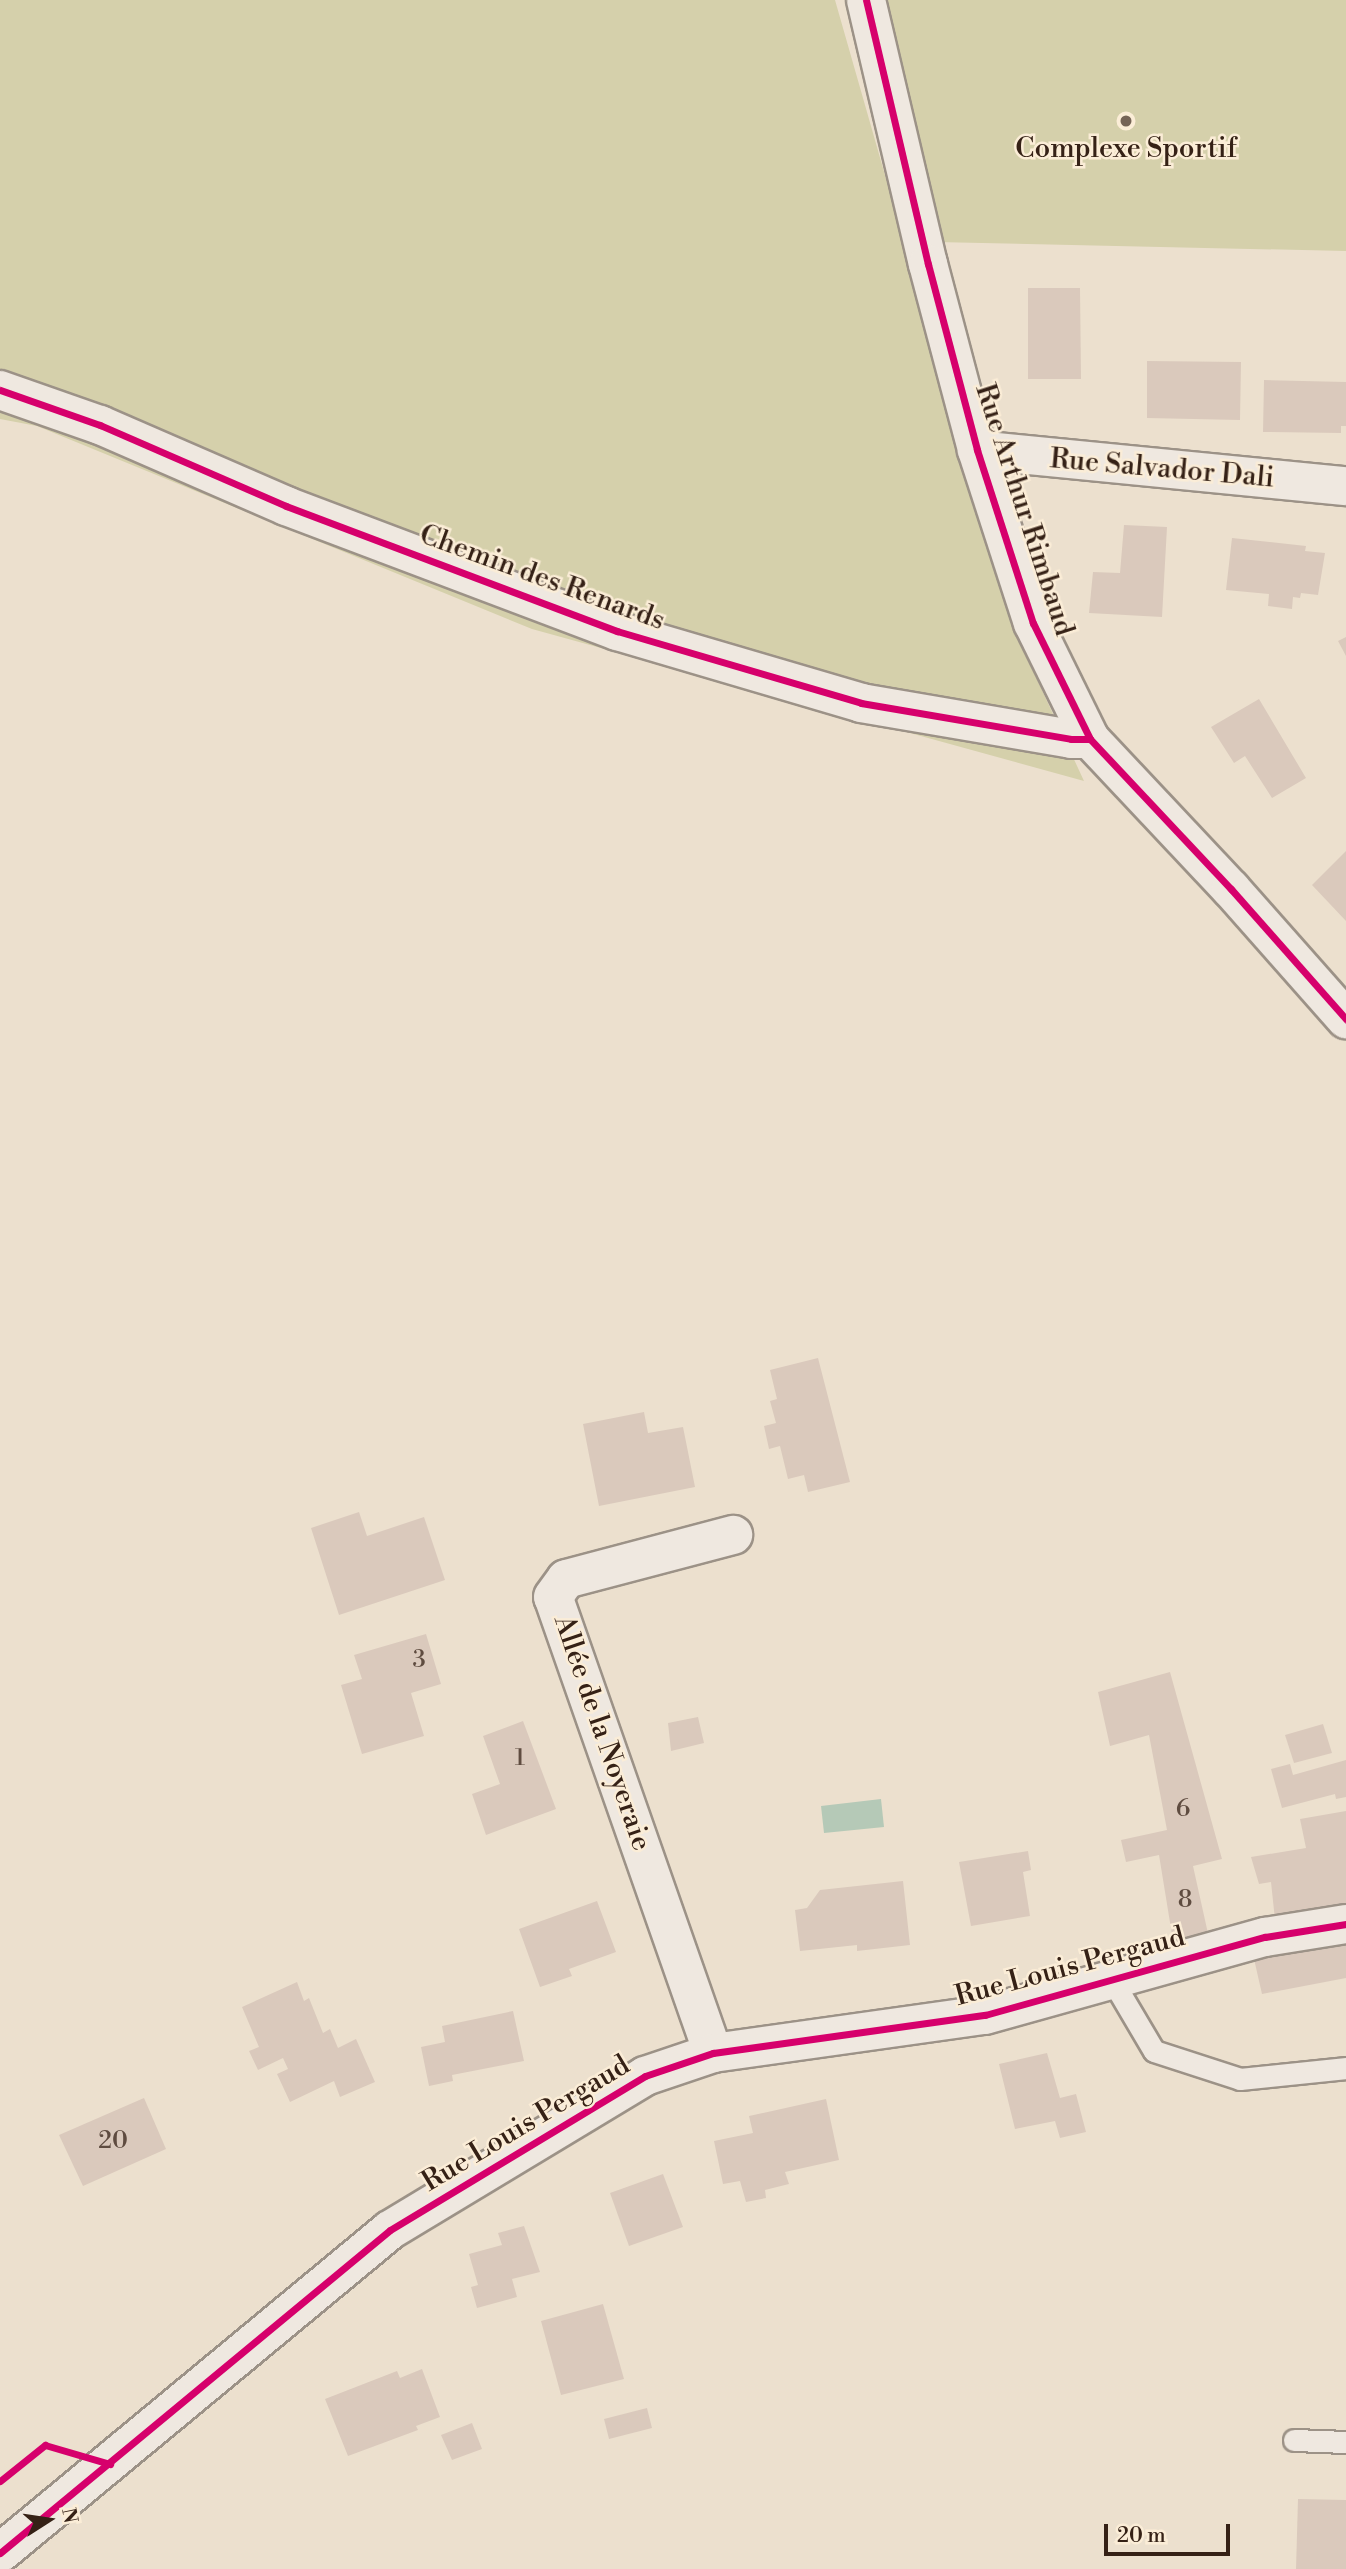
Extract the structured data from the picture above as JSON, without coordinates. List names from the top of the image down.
{
  "streets": {
    "street": [
      "Rue Salvador Dali",
      "Rue Arthur Rimbaud",
      "Chemin des Renards",
      "Allée de la Noyeraie",
      "Rue Louis Pergaud"
    ]
  },
  "crossings": [
    ["Rue Salvador Dali", "Rue Arthur Rimbaud"],
    ["Rue Arthur Rimbaud", "Chemin des Renards"],
    ["Allée de la Noyeraie", "Rue Louis Pergaud"]
  ],
  "places": ["Complexe Sportif"],
  "house_numbers": [
    "3",
    "1",
    "6",
    "8",
    "20"
  ],
  "scale_bar": "20 m",
  "north": "right"
}
